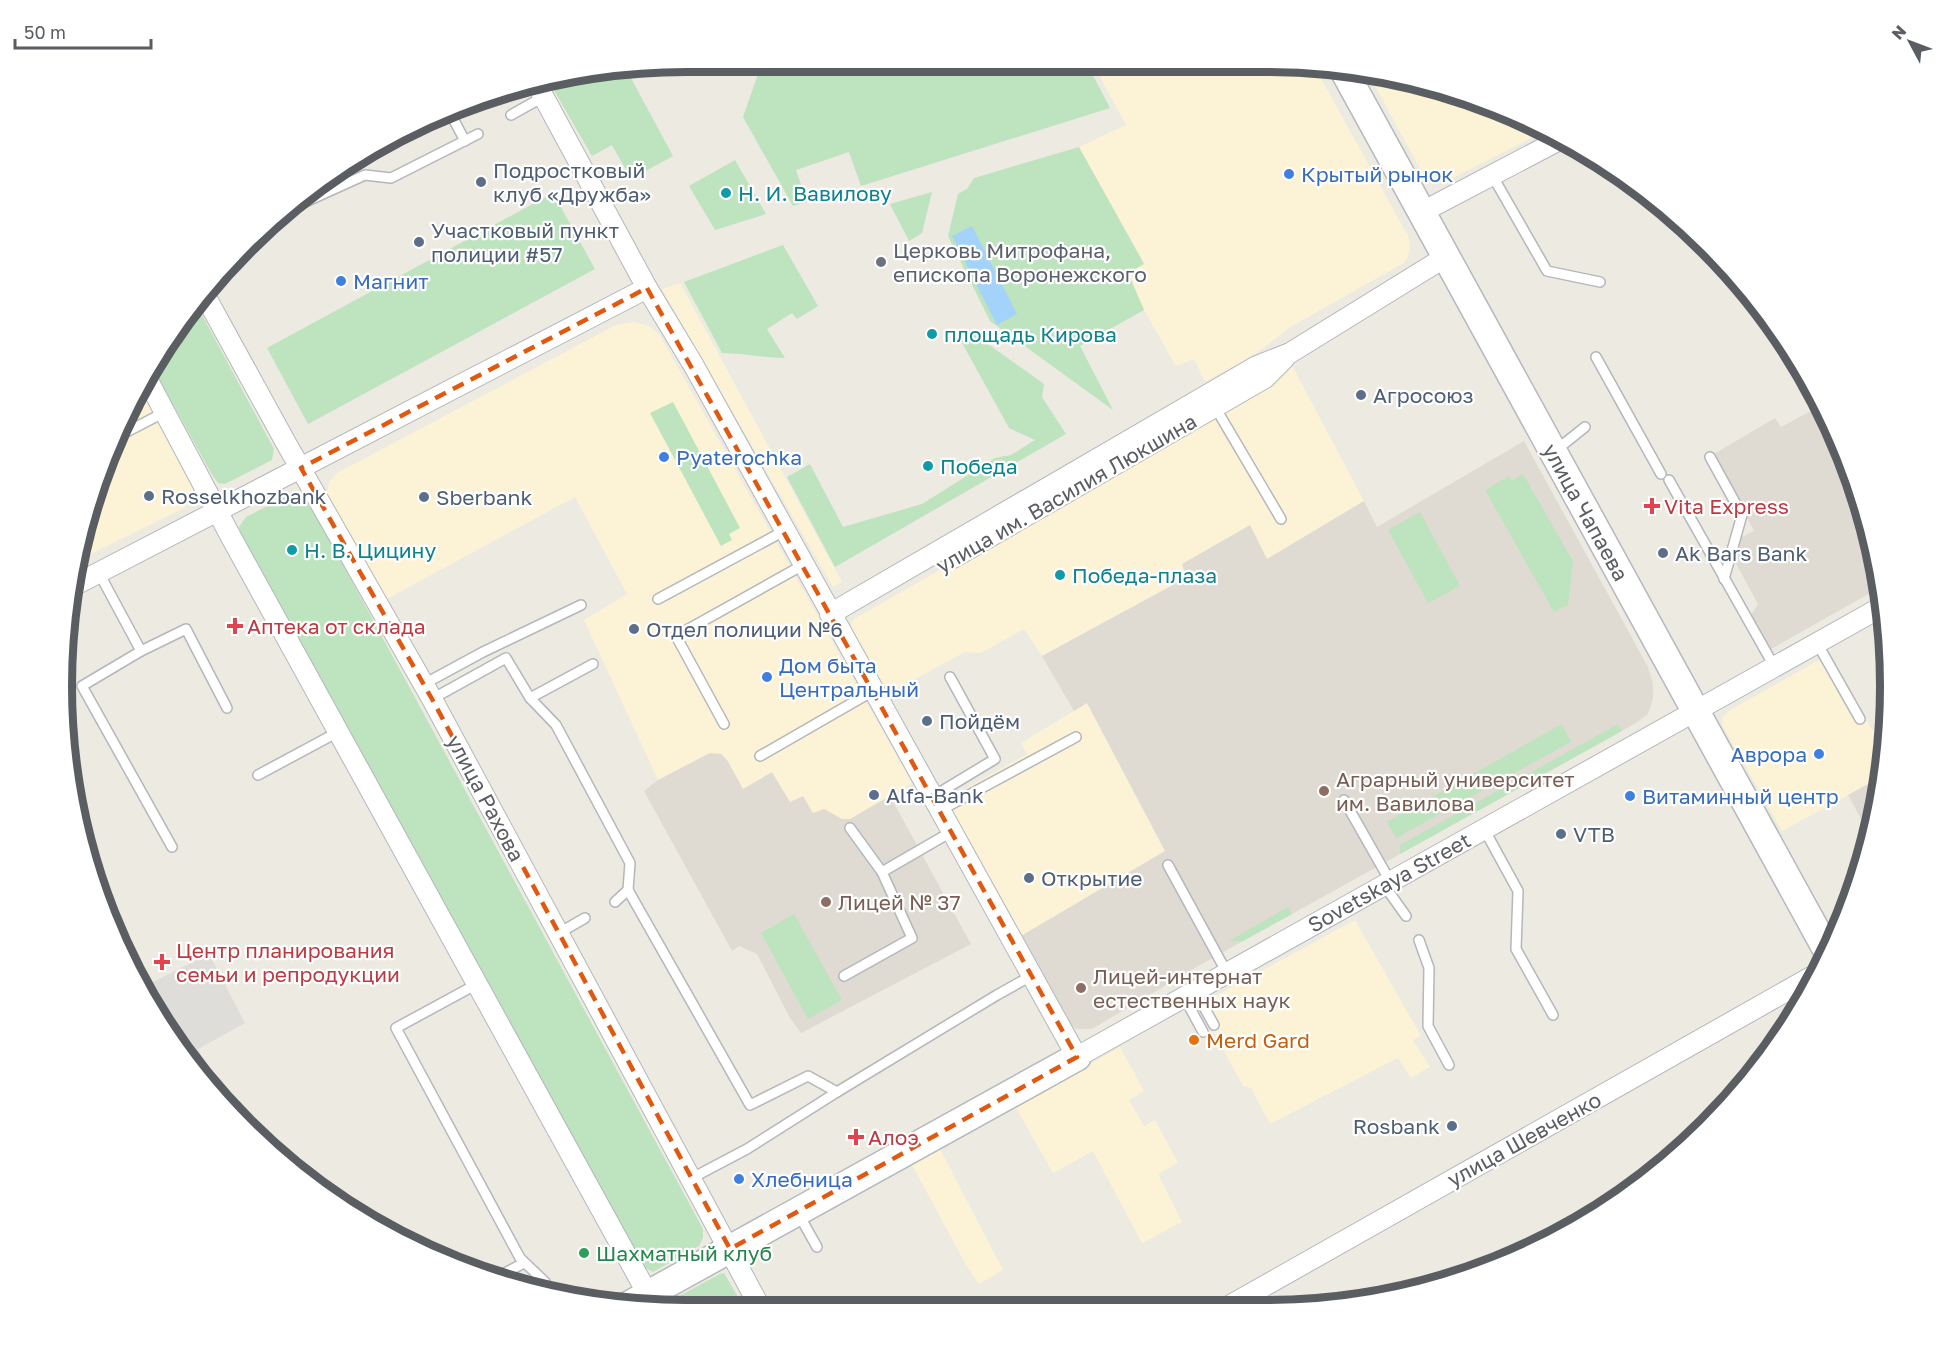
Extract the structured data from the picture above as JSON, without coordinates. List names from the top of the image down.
{
  "streets": {
    "street": [
      "улица им. Василия Люкшина",
      "улица Чапаева",
      "улица Рахова",
      "Sovetskaya Street",
      "улица Шевченко"
    ]
  },
  "crossings": [
    ["улица им. Василия Люкшина", "улица Чапаева"],
    ["улица Чапаева", "Sovetskaya Street"],
    ["улица Рахова", "Sovetskaya Street"]
  ],
  "places": {
    "other": [
      "Крытый рынок",
      "Подростковый клуб «Дружба»",
      "Н. И. Вавилову",
      "Участковый пункт полиции #57",
      "Церковь Митрофана, епископа Воронежского",
      "Магнит",
      "площадь Кирова",
      "Агросоюз",
      "Pyaterochka",
      "Победа",
      "Rosselkhozbank",
      "Sberbank",
      "Н. В. Цицину",
      "Ak Bars Bank",
      "Победа-плаза",
      "Отдел полиции №6",
      "Дом быта Центральный",
      "Пойдём",
      "Аврора",
      "Аграрный университет им. Вавилова",
      "Alfa-Bank",
      "Витаминный центр",
      "VTB",
      "Открытие",
      "Лицей № 37",
      "Лицей-интернат естественных наук",
      "Merd Gard",
      "Rosbank",
      "Хлебница",
      "Шахматный клуб"
    ],
    "health": [
      "Vita Express",
      "Аптека от склада",
      "Центр планирования семьи и репродукции",
      "Алоэ"
    ]
  },
  "scale_bar": "50 m",
  "north": "top left"
}
